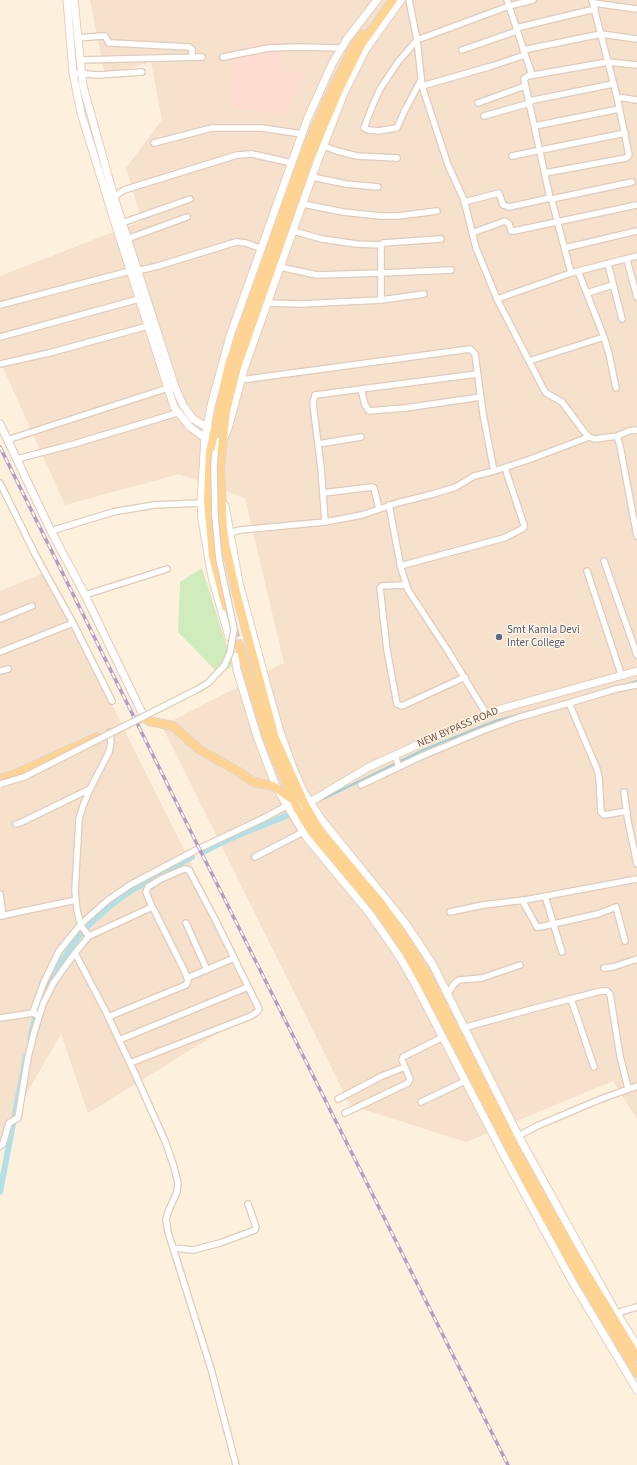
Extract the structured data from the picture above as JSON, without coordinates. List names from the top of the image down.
{
  "streets": {
    "main road": ["NEW BYPASS ROAD"]
  },
  "places": ["Smt Kamla Devi Inter College"]
}
